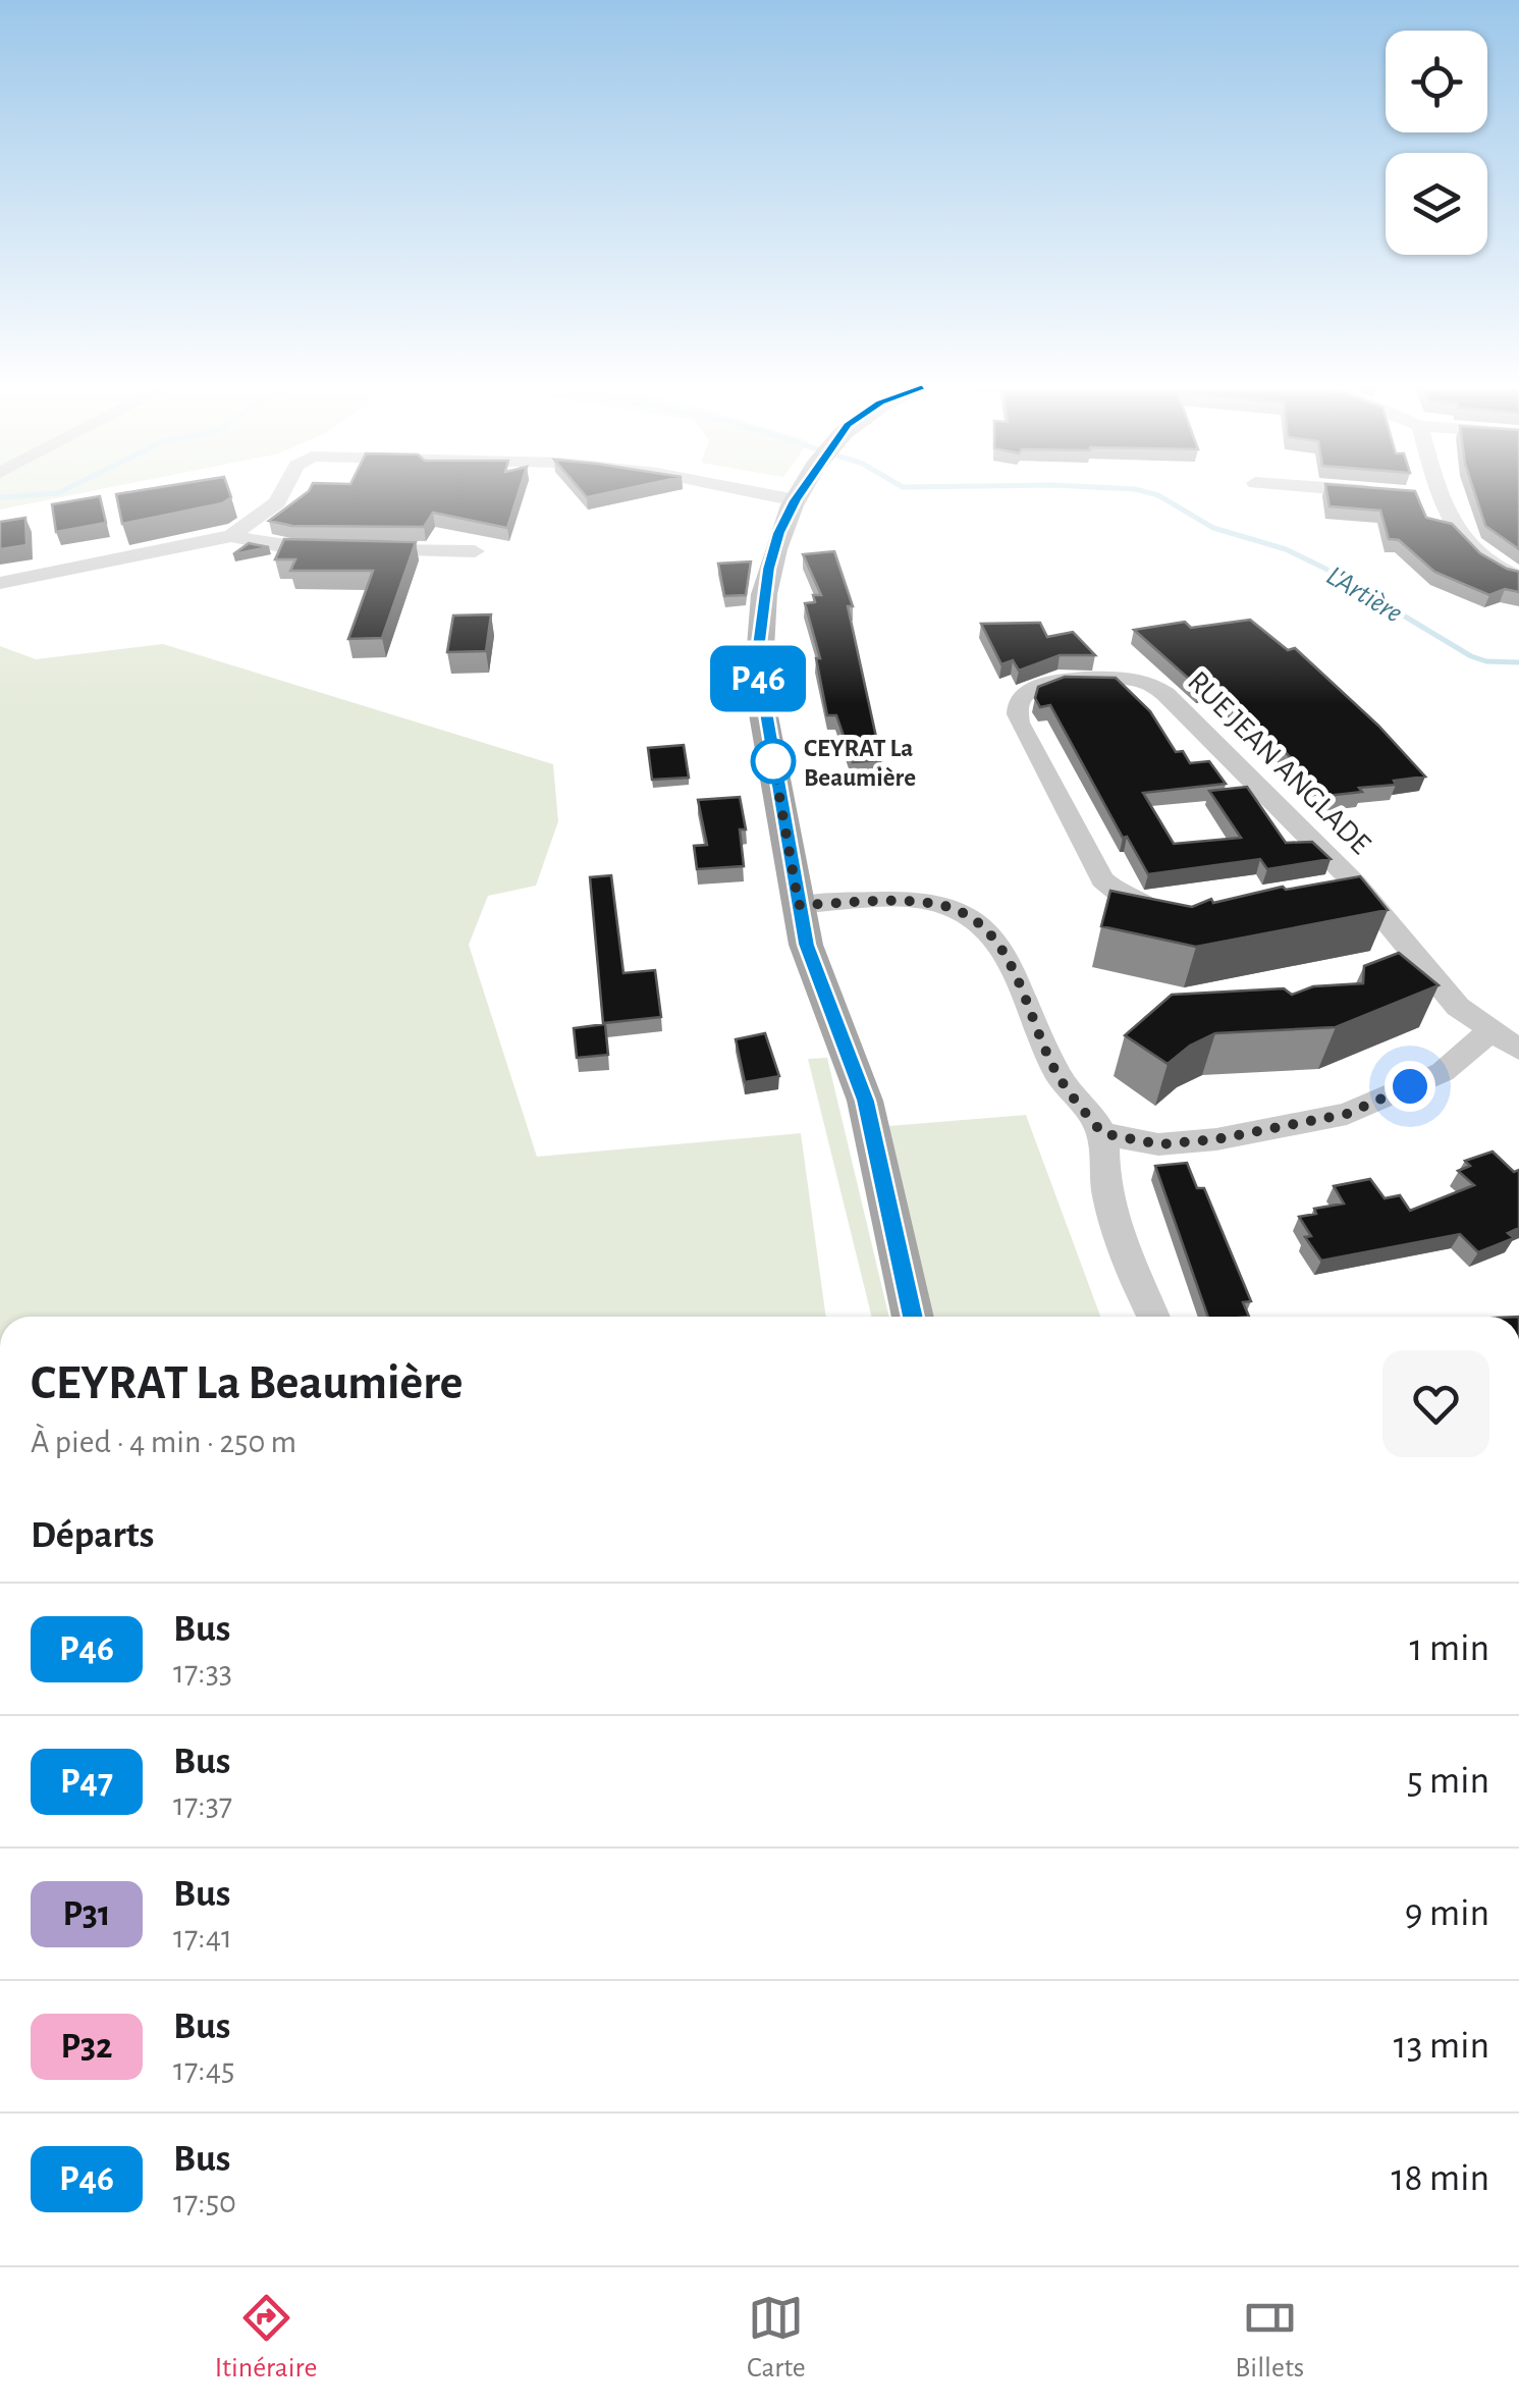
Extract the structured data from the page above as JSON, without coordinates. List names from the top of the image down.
{
  "streets": {
    "street": ["RUE JEAN ANGLADE"]
  },
  "water": ["L'Artière"],
  "places": ["CEYRAT La Beaumière"],
  "lines": ["bus line P46"],
  "page": {
    "on_map": "P46",
    "heading": [
      ["CEYRAT La Beaumière", "À pied · 4 min · 250 m"],
      "Départs"
    ],
    "list": [
      {
        "mark": "P46",
        "name": "Bus",
        "note": "17:33",
        "value": "1 min"
      },
      {
        "mark": "P47",
        "name": "Bus",
        "note": "17:37",
        "value": "5 min"
      },
      {
        "mark": "P31",
        "name": "Bus",
        "note": "17:41",
        "value": "9 min"
      },
      {
        "mark": "P32",
        "name": "Bus",
        "note": "17:45",
        "value": "13 min"
      },
      {
        "mark": "P46",
        "name": "Bus",
        "note": "17:50",
        "value": "18 min"
      }
    ],
    "tabs": ["Itinéraire", "Carte", "Billets"]
  }
}
